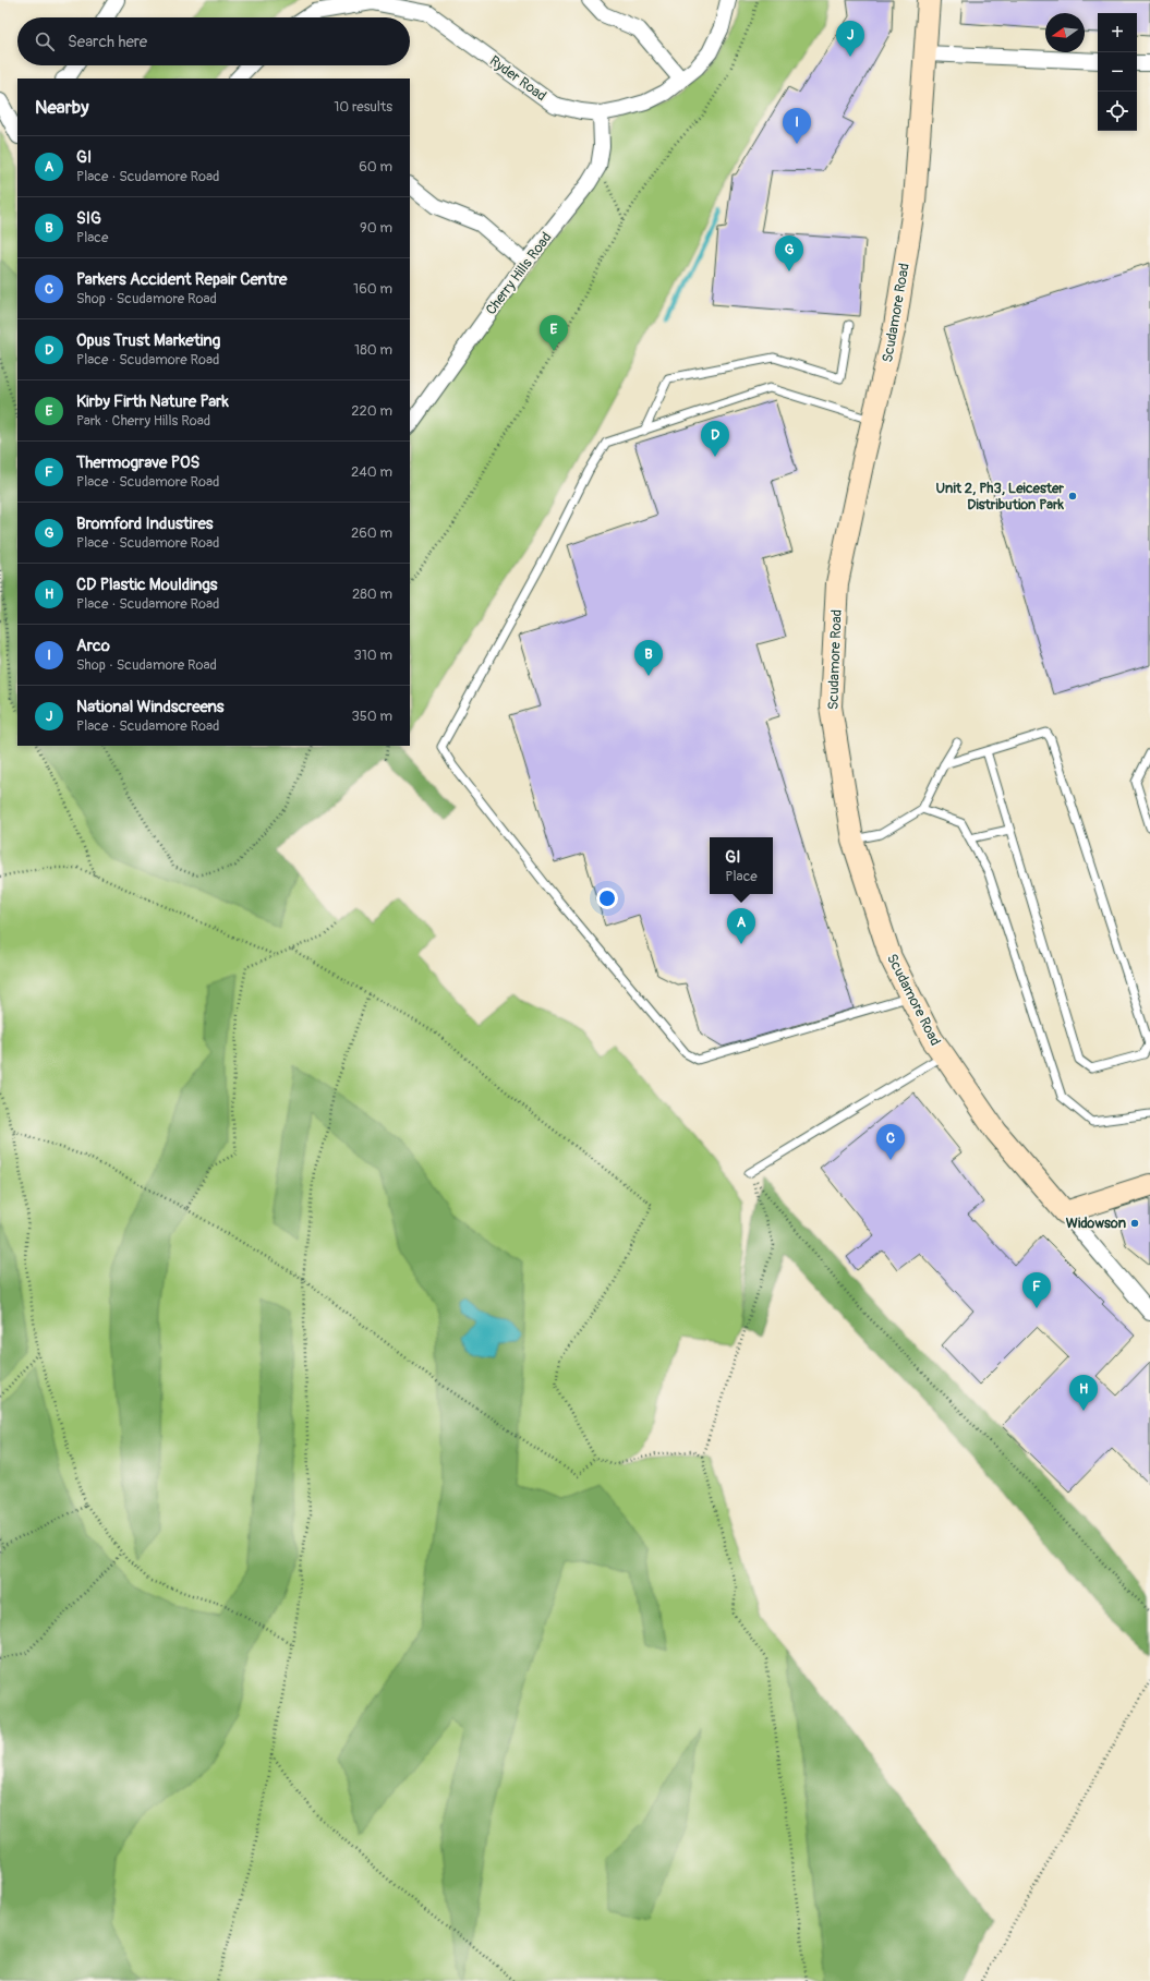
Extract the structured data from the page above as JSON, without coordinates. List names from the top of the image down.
{
  "streets": {
    "street": ["Ryder Road", "Cherry Hills Road", "Scudamore Road"]
  },
  "crossings": [
    ["Ryder Road", "Cherry Hills Road"]
  ],
  "places": ["Unit 2, Ph3, Leicester Distribution Park", "Widowson"],
  "north": "left",
  "page": {
    "map_buttons": ["+", "−"],
    "search": "Search here",
    "pins": [
      "J",
      "I",
      "G",
      "E",
      "D",
      "B",
      "A",
      "C",
      "F",
      "H"
    ],
    "heading": ["Nearby", "10 results"],
    "list": [
      {
        "mark": "A",
        "name": "GI",
        "note": "Place · Scudamore Road",
        "value": "60 m"
      },
      {
        "mark": "B",
        "name": "SIG",
        "note": "Place",
        "value": "90 m"
      },
      {
        "mark": "C",
        "name": "Parkers Accident Repair Centre",
        "note": "Shop · Scudamore Road",
        "value": "160 m"
      },
      {
        "mark": "D",
        "name": "Opus Trust Marketing",
        "note": "Place · Scudamore Road",
        "value": "180 m"
      },
      {
        "mark": "E",
        "name": "Kirby Firth Nature Park",
        "note": "Park · Cherry Hills Road",
        "value": "220 m"
      },
      {
        "mark": "F",
        "name": "Thermograve POS",
        "note": "Place · Scudamore Road",
        "value": "240 m"
      },
      {
        "mark": "G",
        "name": "Bromford Industires",
        "note": "Place · Scudamore Road",
        "value": "260 m"
      },
      {
        "mark": "H",
        "name": "CD Plastic Mouldings",
        "note": "Place · Scudamore Road",
        "value": "280 m"
      },
      {
        "mark": "I",
        "name": "Arco",
        "note": "Shop · Scudamore Road",
        "value": "310 m"
      },
      {
        "mark": "J",
        "name": "National Windscreens",
        "note": "Place · Scudamore Road",
        "value": "350 m"
      }
    ],
    "popup": ["GI", "Place"]
  }
}
